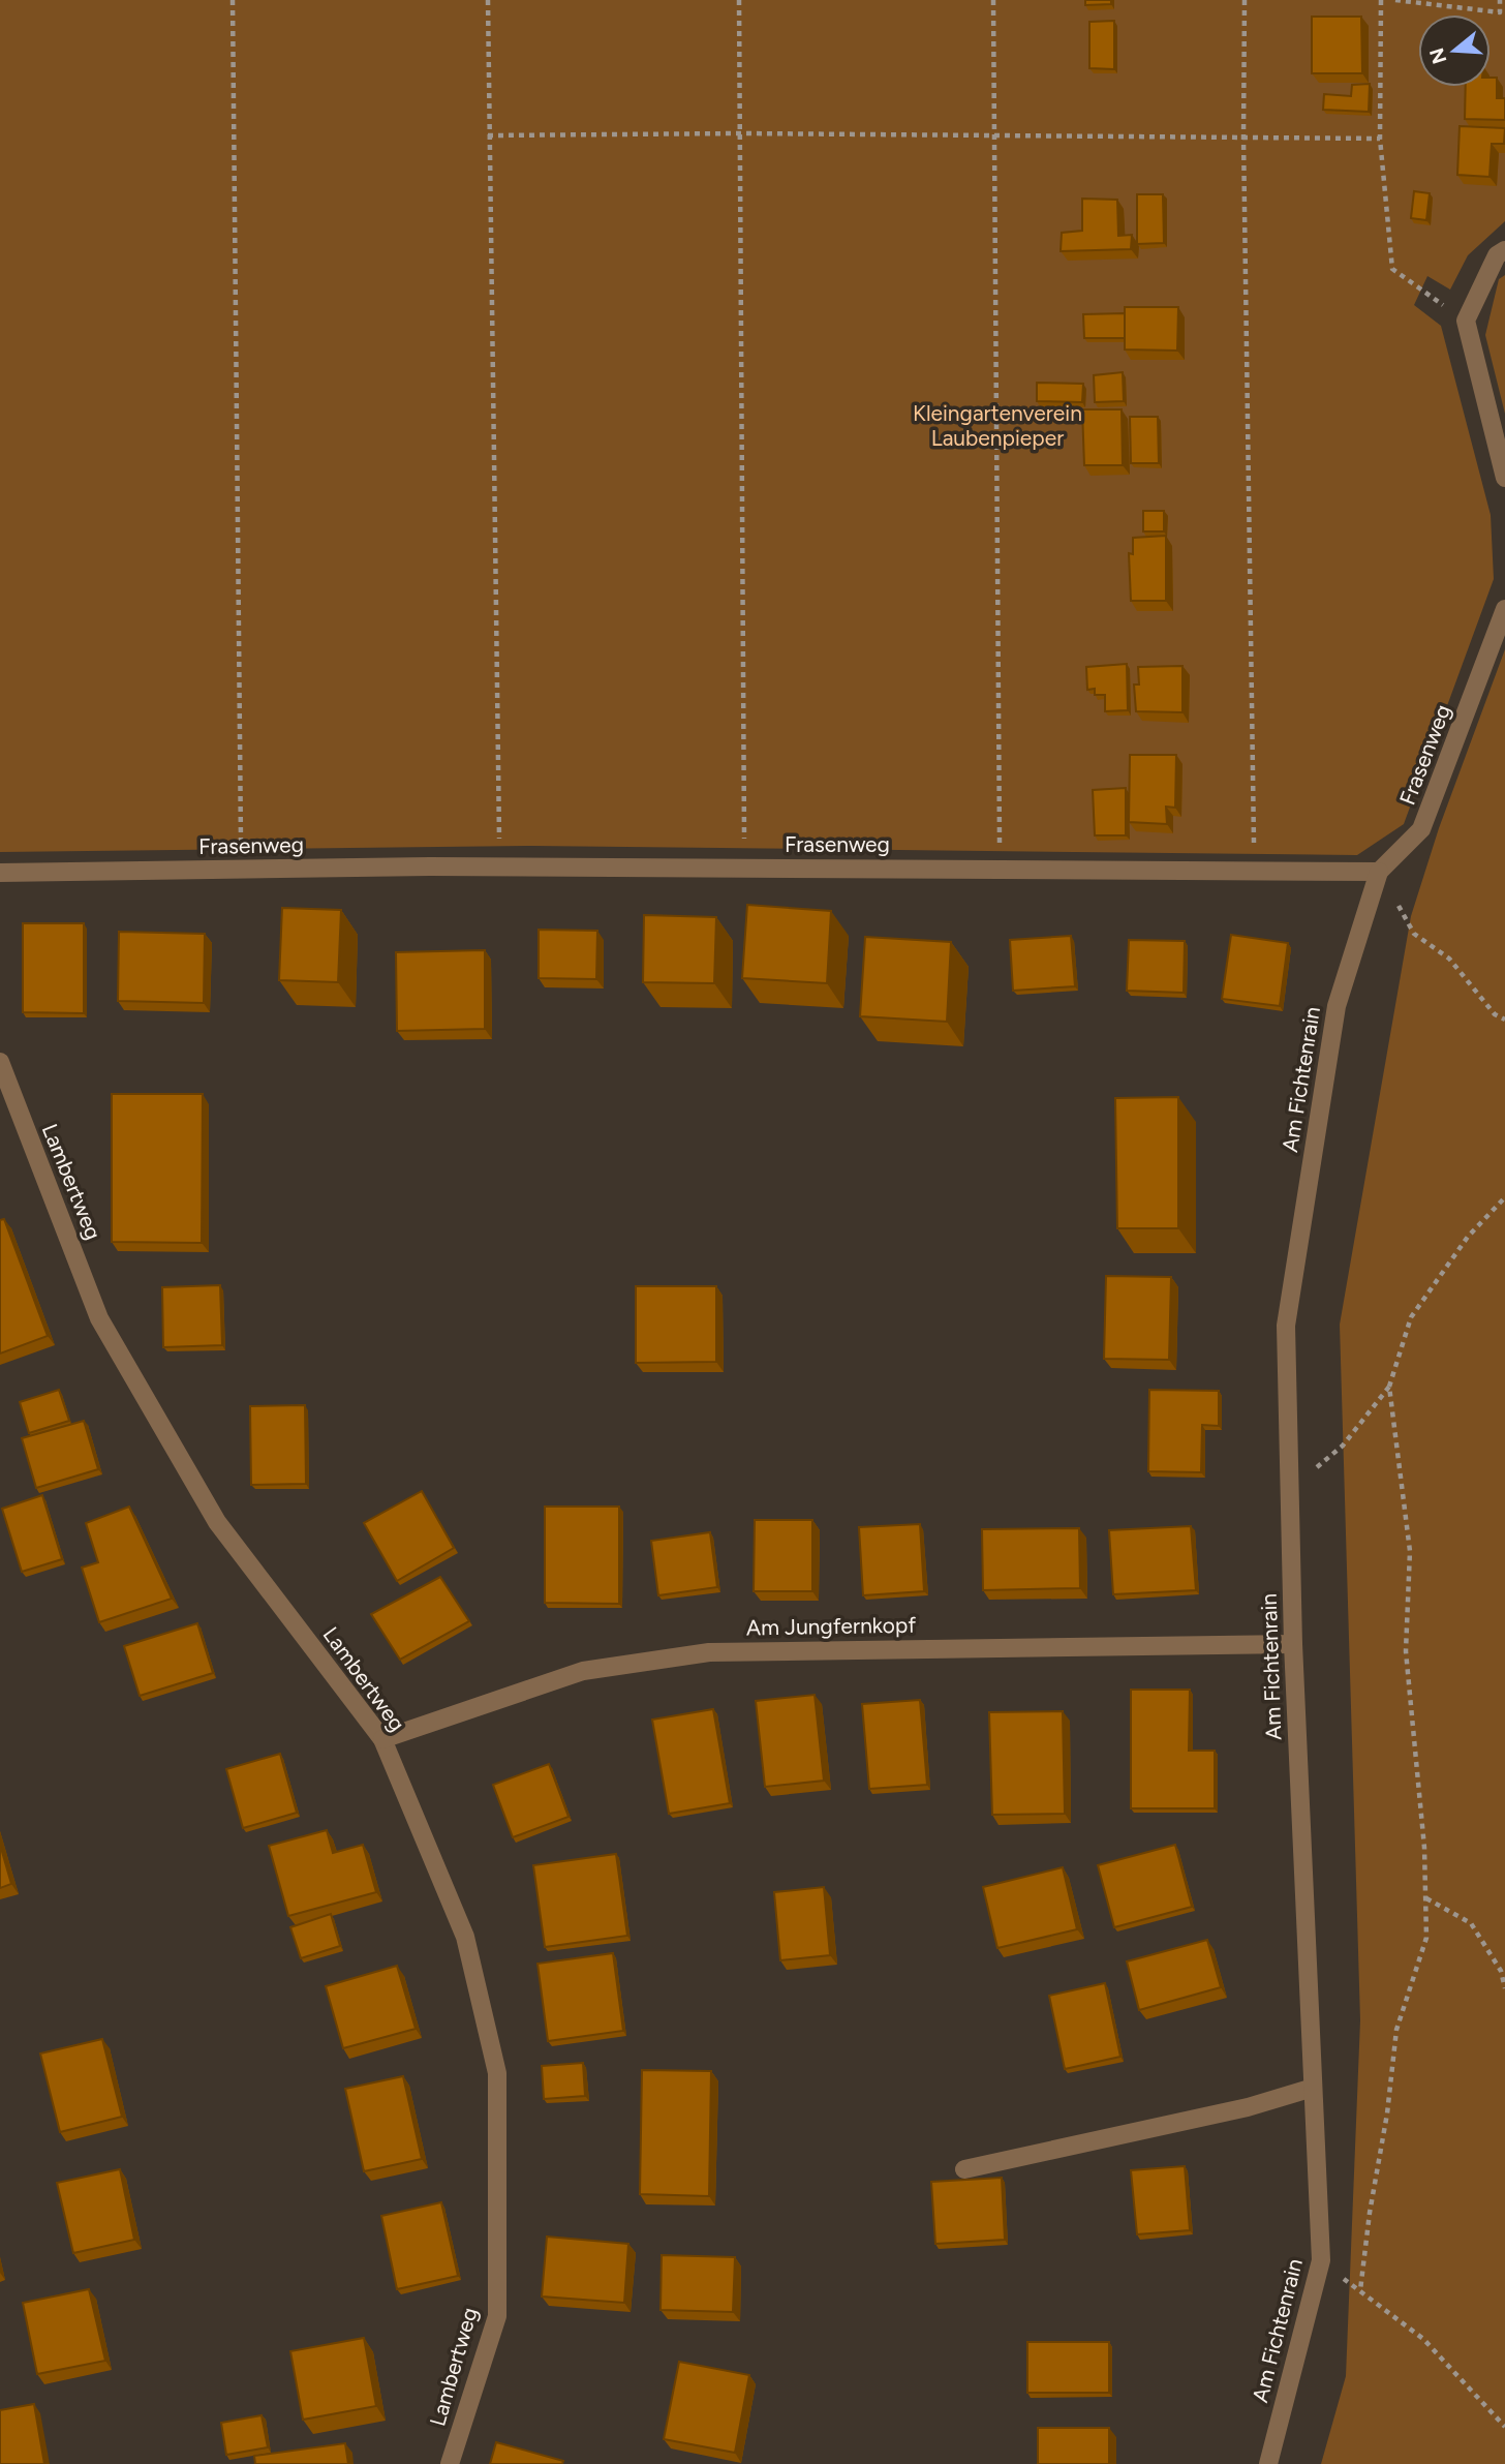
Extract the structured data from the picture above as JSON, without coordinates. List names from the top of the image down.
{
  "streets": {
    "street": [
      "Frasenweg",
      "Am Fichtenrain",
      "Lambertweg",
      "Am Jungfernkopf"
    ]
  },
  "crossings": [
    ["Frasenweg", "Am Fichtenrain"],
    ["Am Fichtenrain", "Am Jungfernkopf"],
    ["Lambertweg", "Am Jungfernkopf"]
  ],
  "parks": ["Kleingartenverein Laubenpieper"],
  "north": "left"
}
